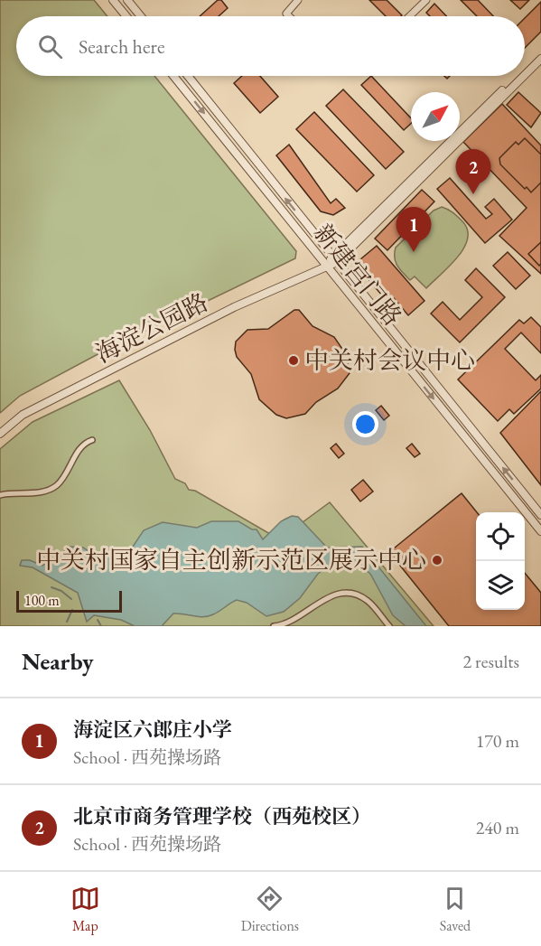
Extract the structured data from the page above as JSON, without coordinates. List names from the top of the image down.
{
  "streets": {
    "street": ["新建宫门路", "海淀公园路"]
  },
  "crossings": [
    ["新建宫门路", "海淀公园路"]
  ],
  "places": ["中关村会议中心", "中关村国家自主创新示范区展示中心"],
  "scale_bar": "100 m",
  "north": "top right",
  "page": {
    "search": "Search here",
    "pins": ["2", "1"],
    "scale": "100 m",
    "heading": ["Nearby", "2 results"],
    "list": [
      {
        "mark": "1",
        "name": "海淀区六郎庄小学",
        "note": "School · 西苑操场路",
        "value": "170 m"
      },
      {
        "mark": "2",
        "name": "北京市商务管理学校（西苑校区）",
        "note": "School · 西苑操场路",
        "value": "240 m"
      }
    ],
    "nav": ["Map", "Directions", "Saved"]
  }
}
